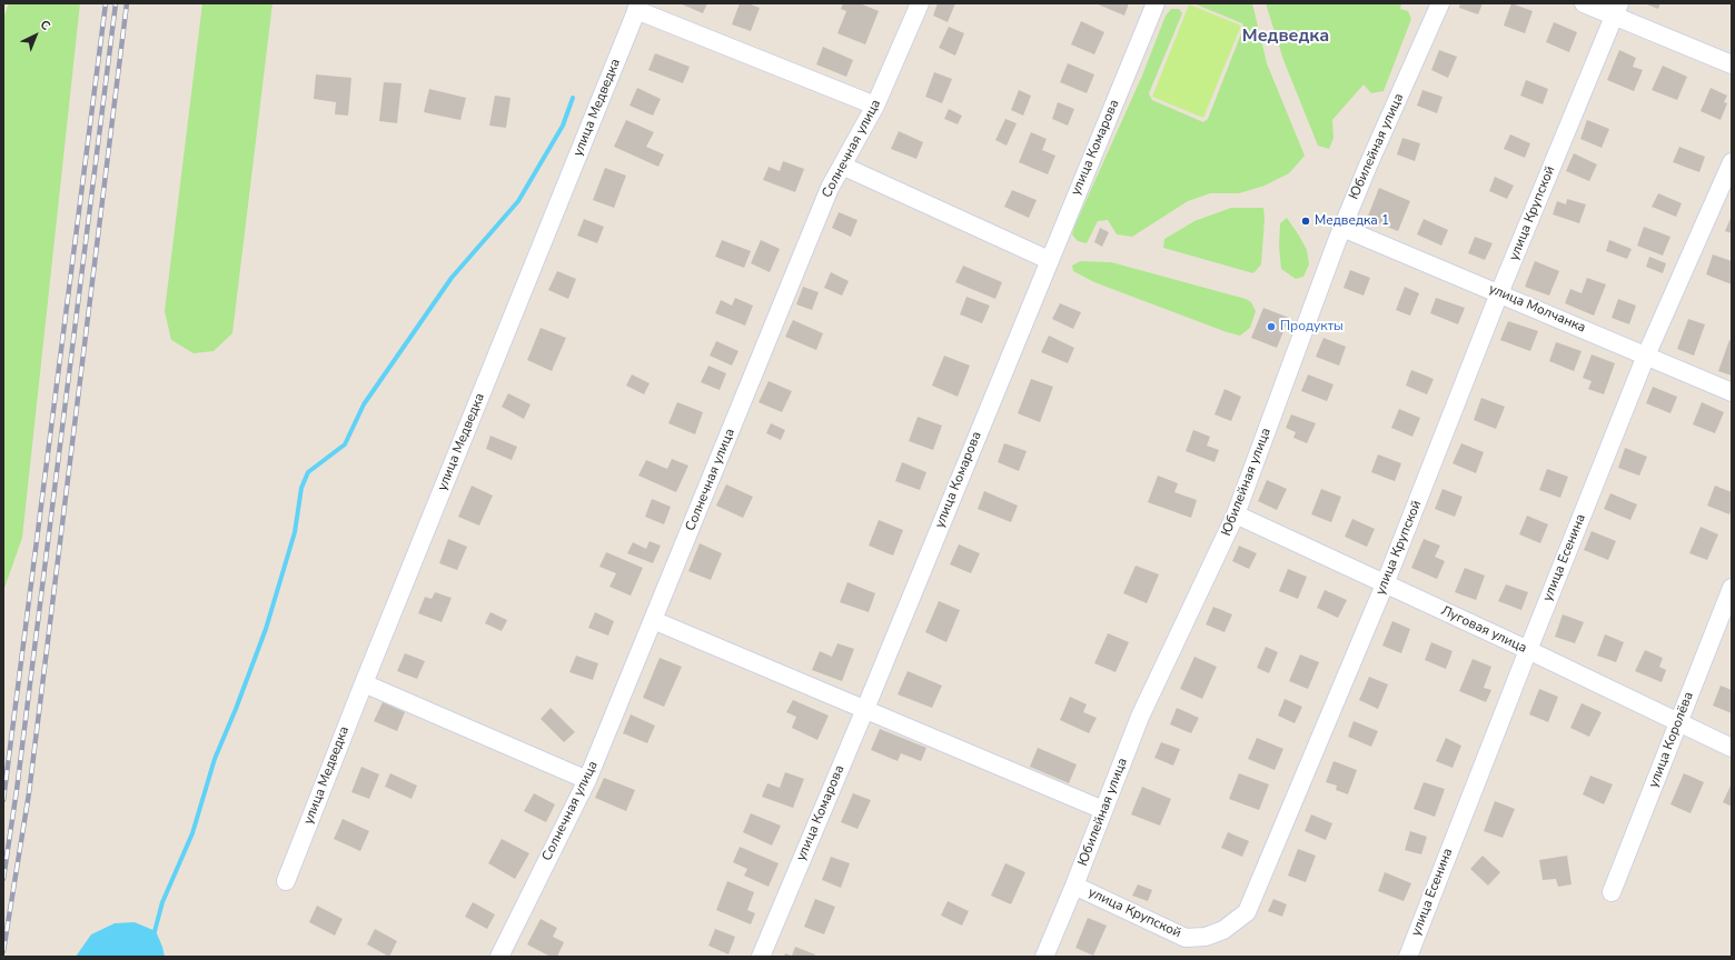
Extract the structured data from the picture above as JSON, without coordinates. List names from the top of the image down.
{
  "streets": {
    "street": [
      "улица Медведка",
      "Юбилейная улица",
      "улица Комарова",
      "Солнечная улица",
      "улица Крупской",
      "улица Молчанка",
      "улица Есенина",
      "Луговая улица",
      "улица Королёва"
    ]
  },
  "crossings": [
    ["Юбилейная улица", "улица Крупской"],
    ["Юбилейная улица", "улица Молчанка"],
    ["Юбилейная улица", "Луговая улица"],
    ["улица Крупской", "улица Молчанка"],
    ["улица Крупской", "Луговая улица"],
    ["улица Молчанка", "улица Есенина"],
    ["улица Есенина", "Луговая улица"],
    ["Луговая улица", "улица Королёва"]
  ],
  "districts": ["Медведка"],
  "places": ["Медведка 1", "Продукты"],
  "north": "top right"
}
